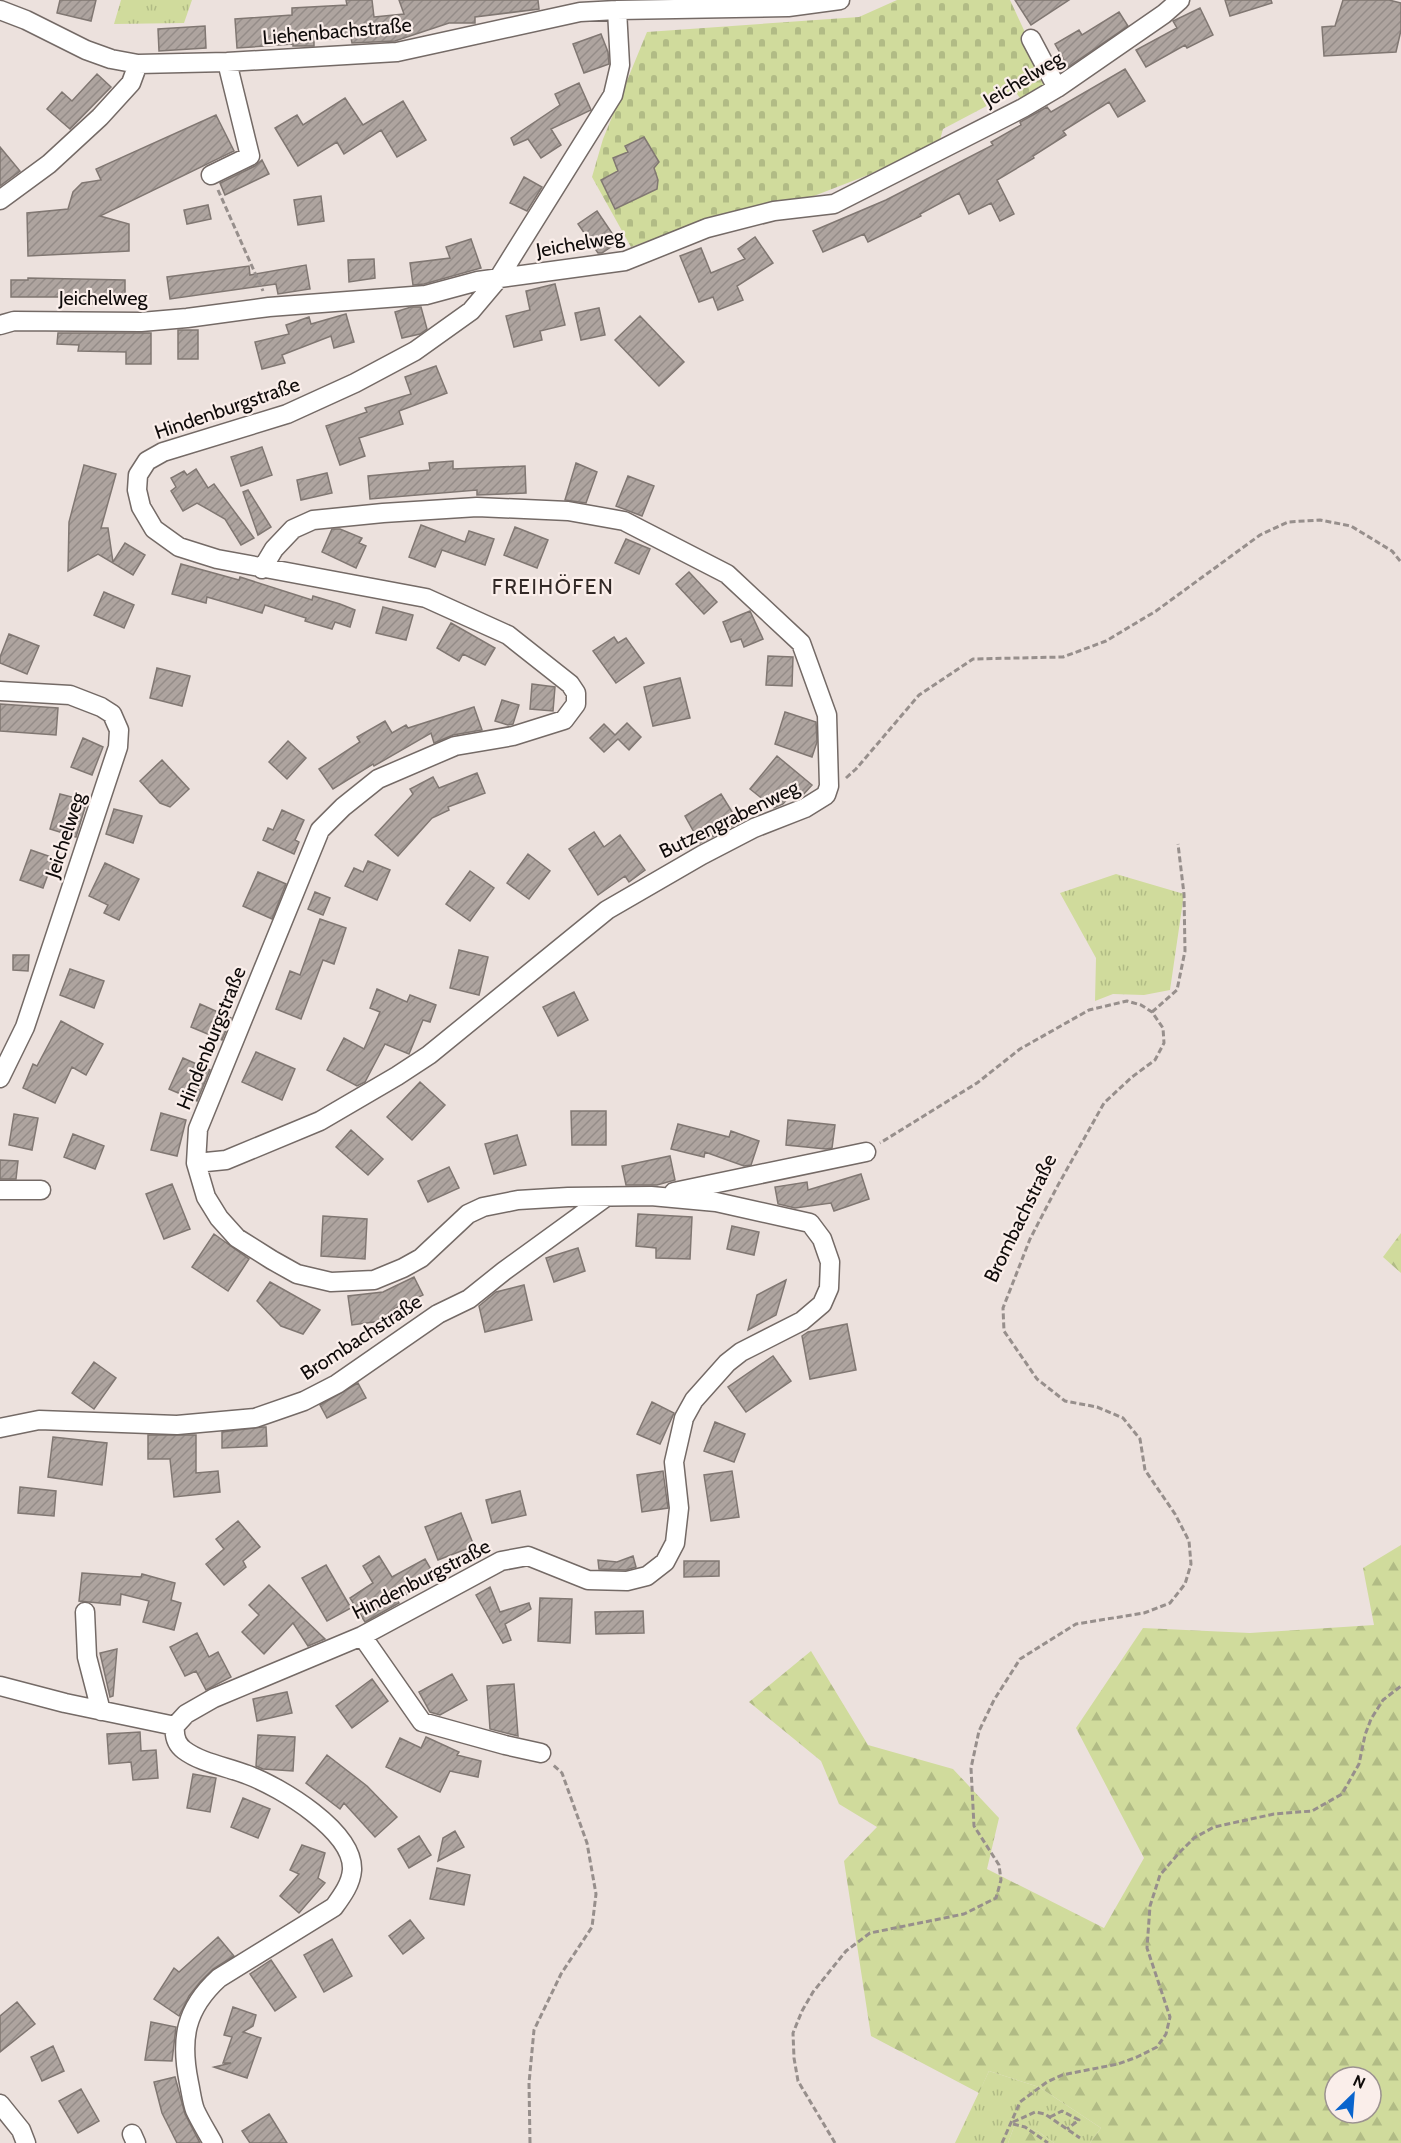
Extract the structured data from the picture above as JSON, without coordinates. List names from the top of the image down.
{
  "streets": {
    "street": [
      "Liehenbachstraße",
      "Jeichelweg",
      "Hindenburgstraße",
      "Butzengrabenweg",
      "Brombachstraße"
    ]
  },
  "crossings": [
    ["Liehenbachstraße", "Hindenburgstraße"],
    ["Jeichelweg", "Hindenburgstraße"],
    ["Hindenburgstraße", "Butzengrabenweg"],
    ["Hindenburgstraße", "Brombachstraße"]
  ],
  "districts": ["FREIHÖFEN"],
  "north": "top right"
}
